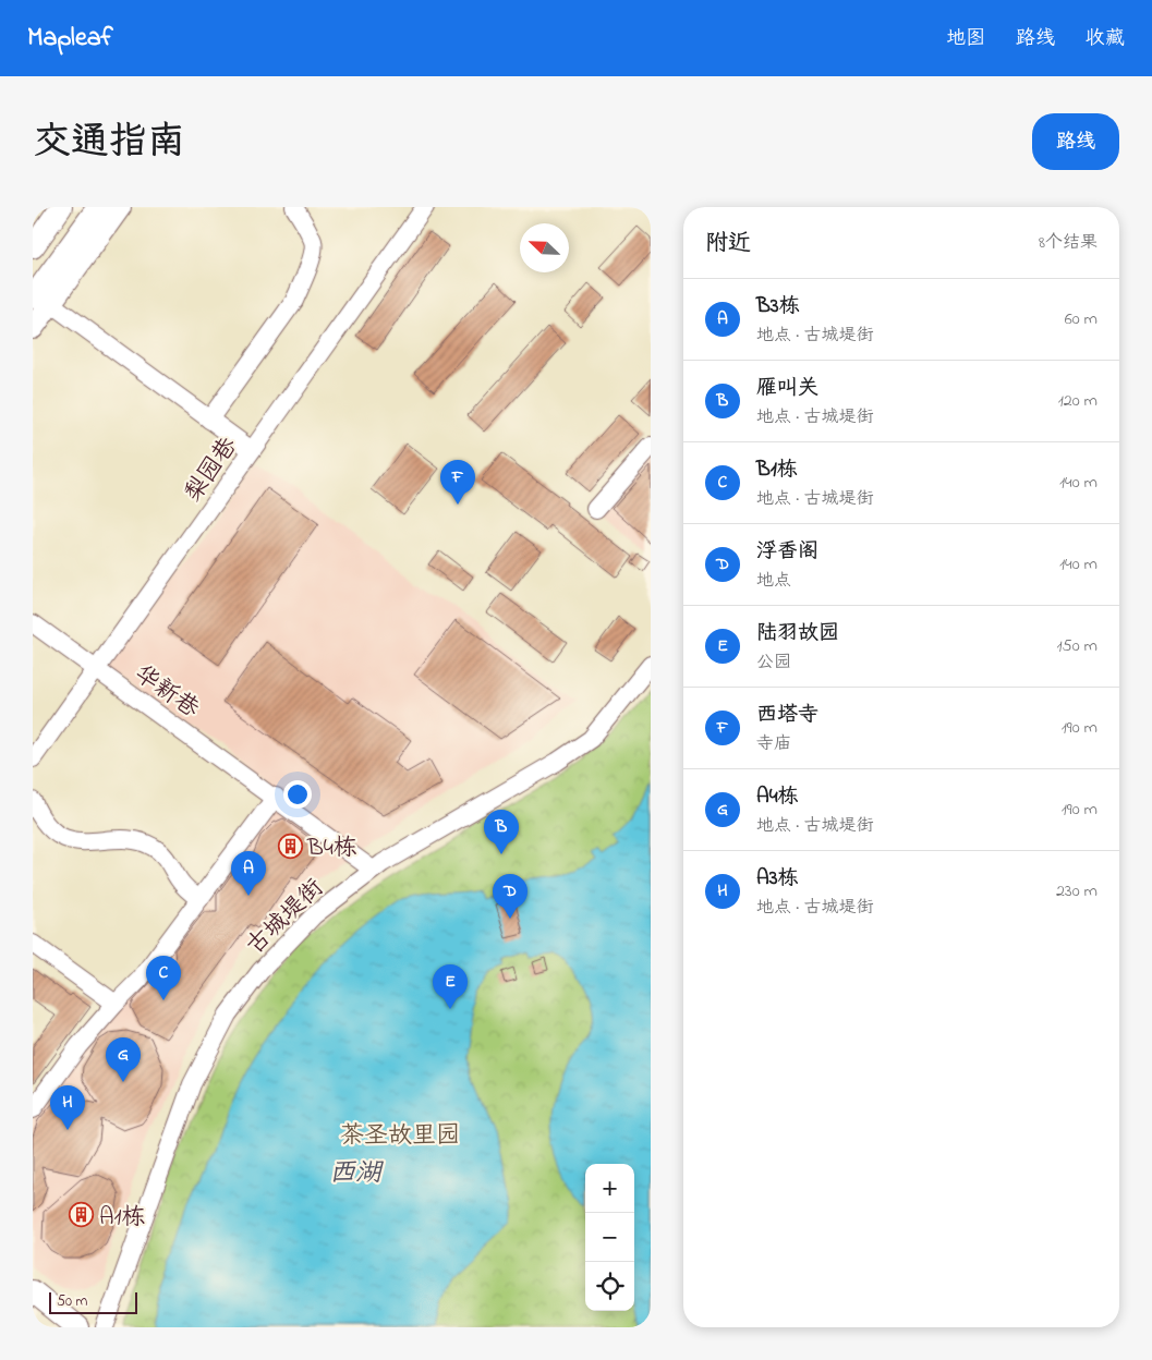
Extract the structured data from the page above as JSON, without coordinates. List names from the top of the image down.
{
  "streets": {
    "street": ["梨园巷", "华新巷", "古城堤街"]
  },
  "crossings": [
    ["梨园巷", "华新巷"],
    ["华新巷", "古城堤街"]
  ],
  "water": ["西湖"],
  "parks": ["茶圣故里园"],
  "places": {
    "building": ["B4栋", "A1栋"]
  },
  "scale_bar": "50 m",
  "north": "top left",
  "page": {
    "header": "Mapleaf",
    "nav": ["地图", "路线", "收藏"],
    "title": "交通指南",
    "buttons": "路线",
    "heading": ["附近", "8个结果"],
    "list": [
      {
        "mark": "A",
        "name": "B3栋",
        "note": "地点 · 古城堤街",
        "value": "60 m"
      },
      {
        "mark": "B",
        "name": "雁叫关",
        "note": "地点 · 古城堤街",
        "value": "120 m"
      },
      {
        "mark": "C",
        "name": "B1栋",
        "note": "地点 · 古城堤街",
        "value": "140 m"
      },
      {
        "mark": "D",
        "name": "浮香阁",
        "note": "地点",
        "value": "140 m"
      },
      {
        "mark": "E",
        "name": "陆羽故园",
        "note": "公园",
        "value": "150 m"
      },
      {
        "mark": "F",
        "name": "西塔寺",
        "note": "寺庙",
        "value": "190 m"
      },
      {
        "mark": "G",
        "name": "A4栋",
        "note": "地点 · 古城堤街",
        "value": "190 m"
      },
      {
        "mark": "H",
        "name": "A3栋",
        "note": "地点 · 古城堤街",
        "value": "230 m"
      }
    ],
    "pins": [
      "F",
      "B",
      "A",
      "D",
      "C",
      "E",
      "G",
      "H"
    ],
    "map_buttons": ["+", "−"],
    "scale": "50 m"
  }
}
